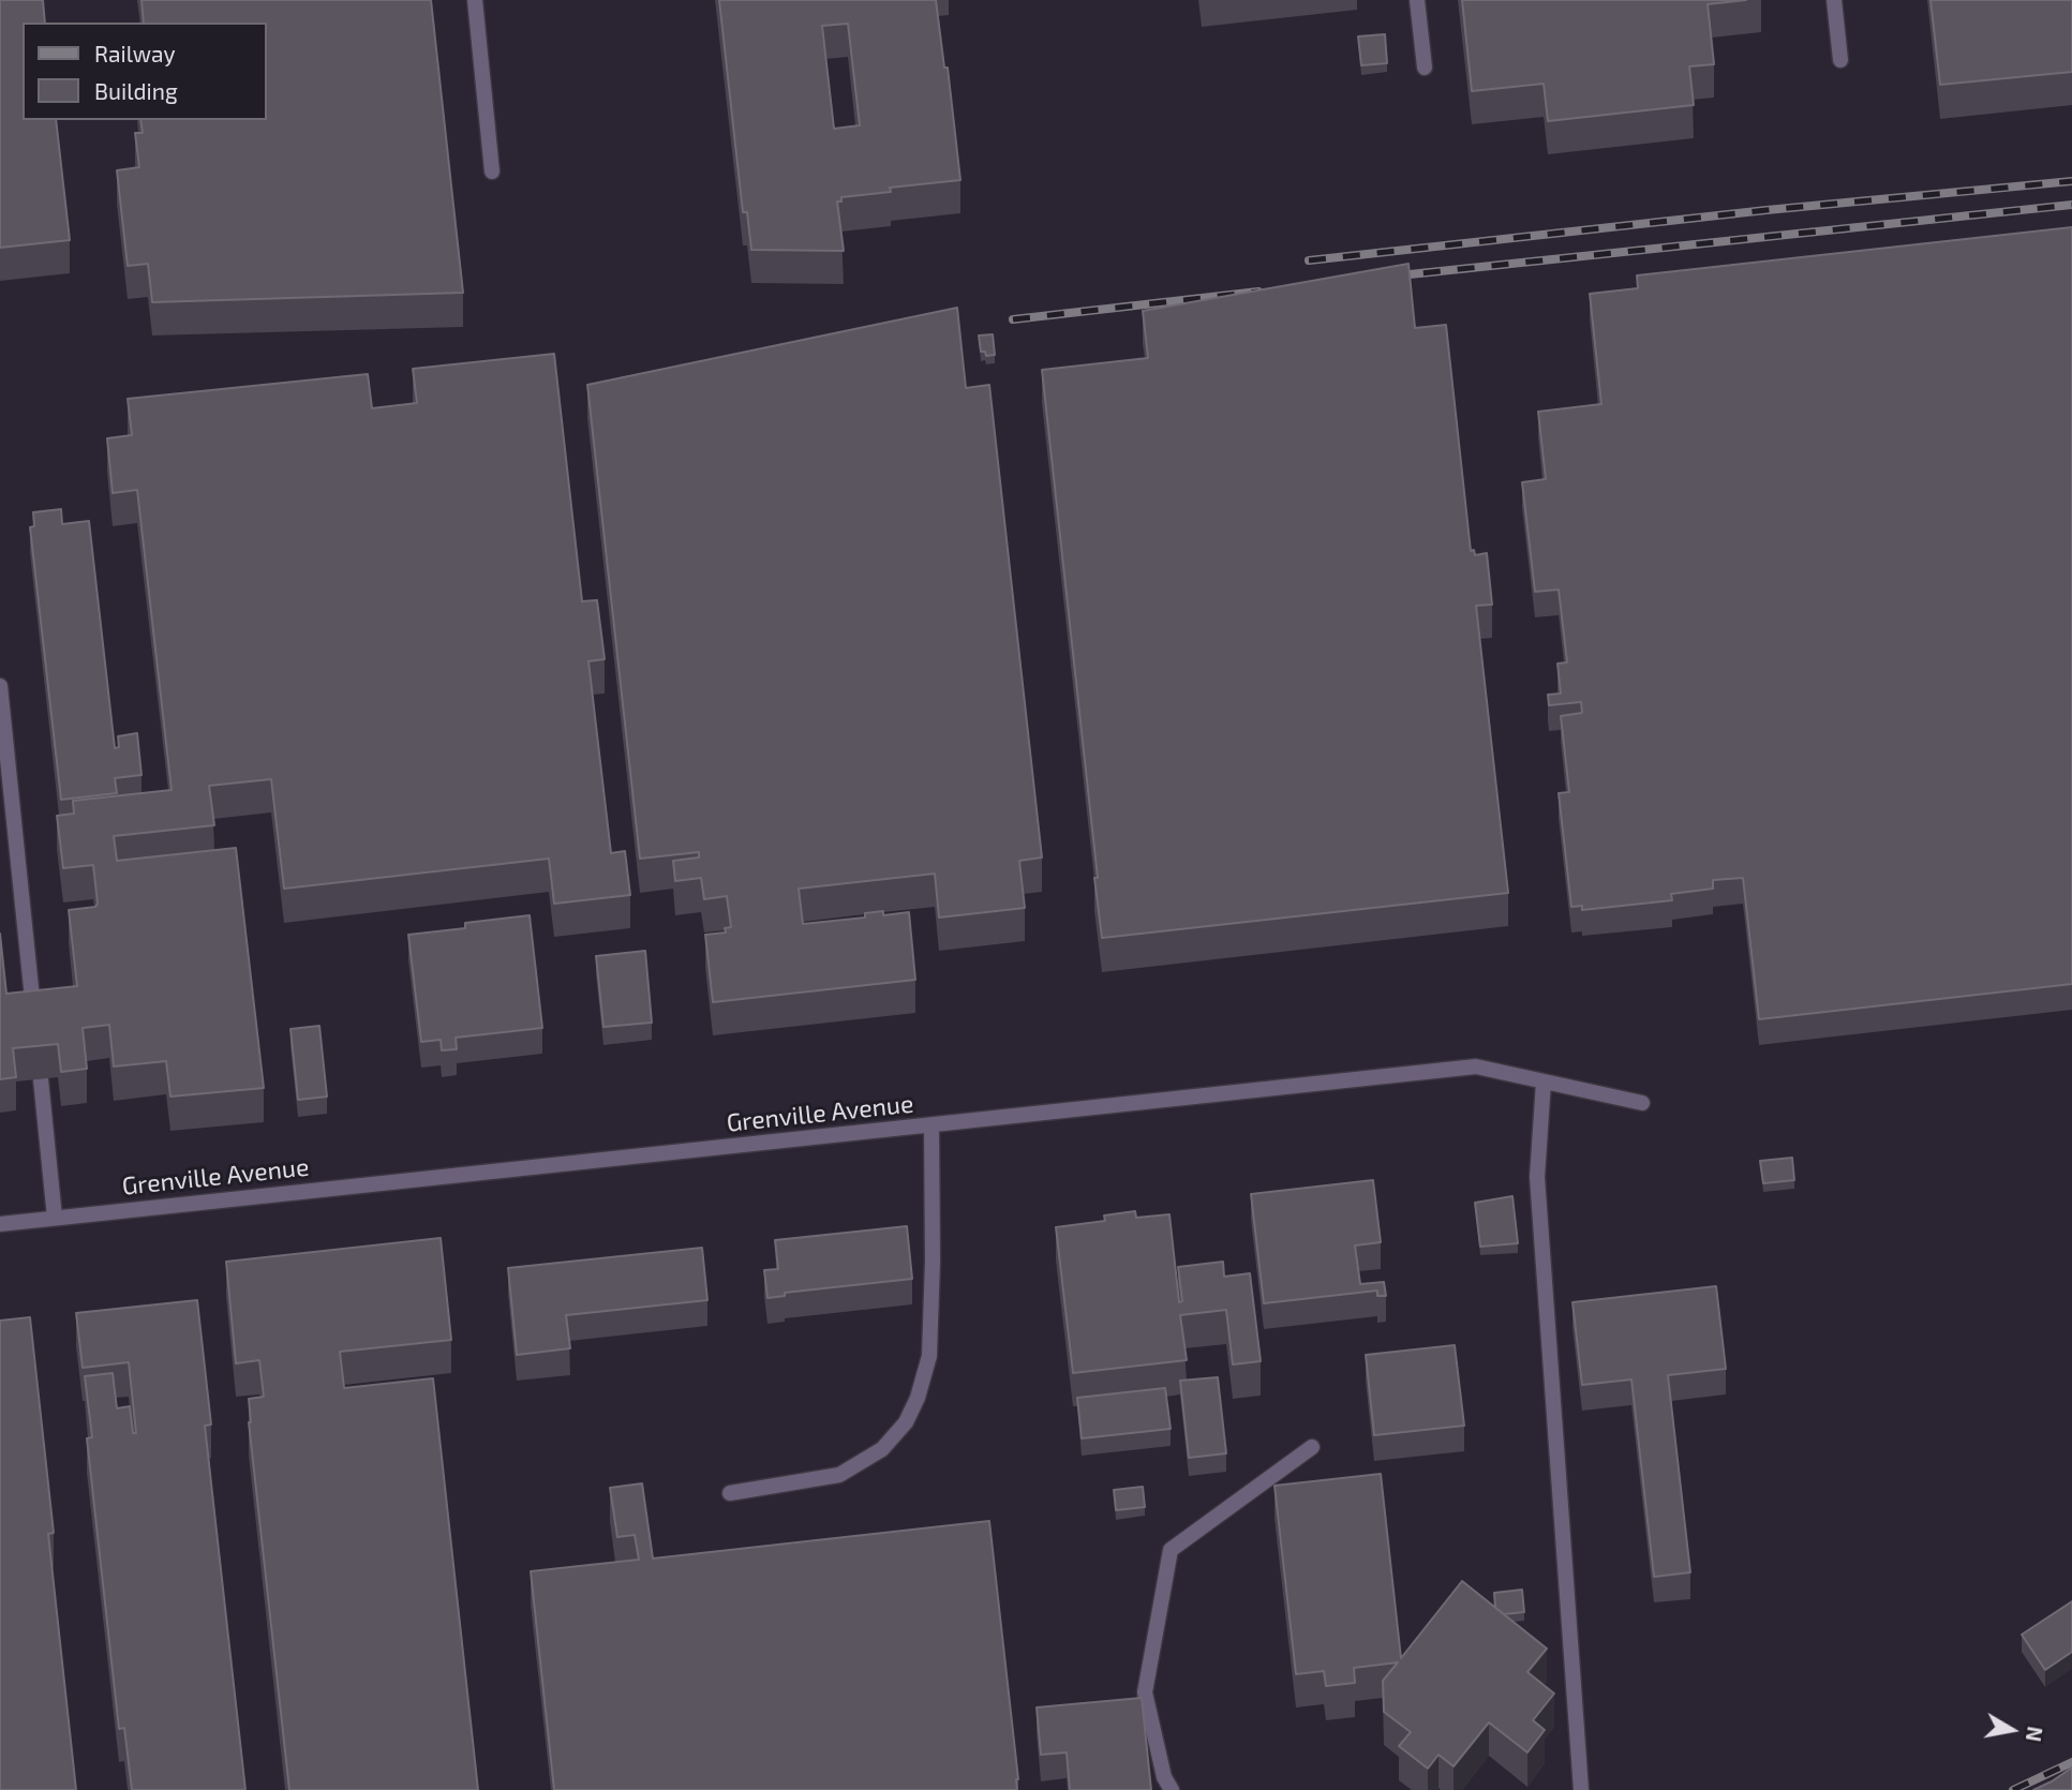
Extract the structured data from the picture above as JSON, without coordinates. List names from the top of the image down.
{
  "streets": {
    "lane": ["Grenville Avenue"]
  },
  "legend": ["Railway", "Building"],
  "north": "right"
}
